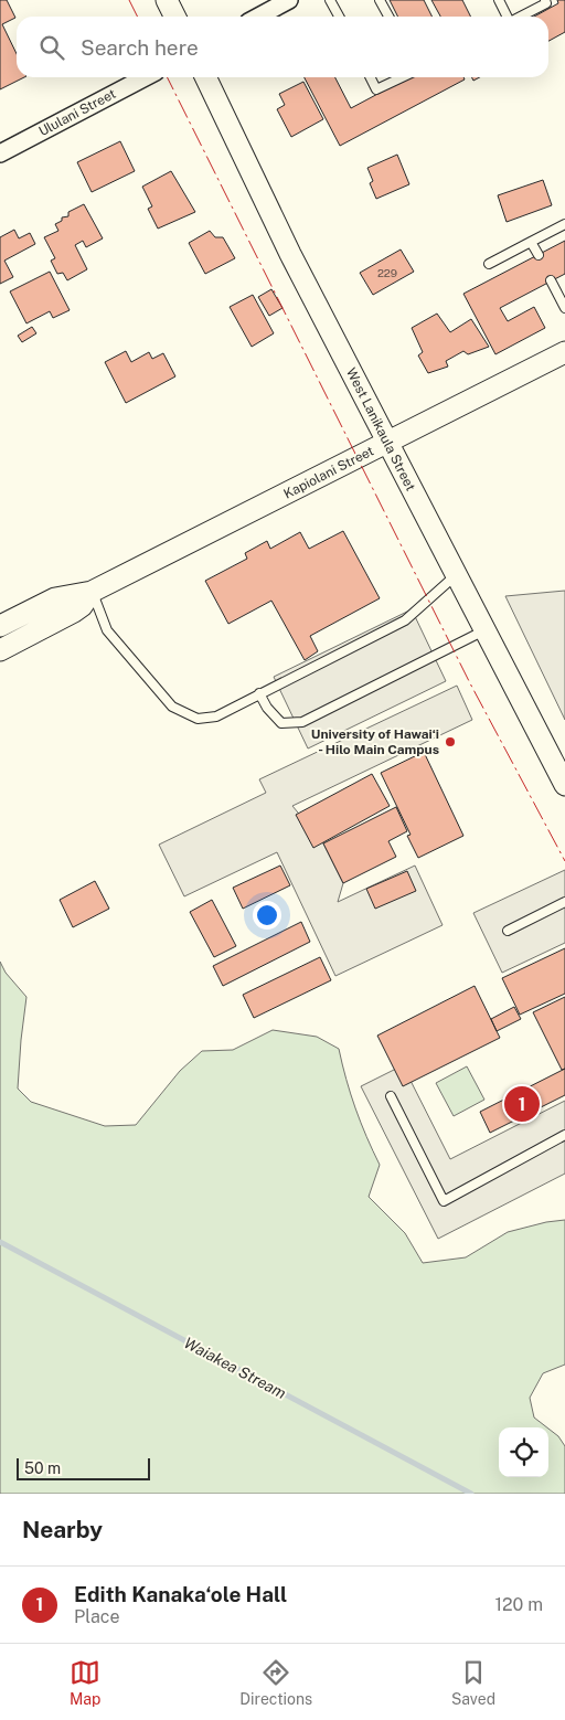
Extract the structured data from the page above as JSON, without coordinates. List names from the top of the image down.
{
  "streets": {
    "street": ["Ululani Street", "West Lanikaula Street", "Kapiolani Street"]
  },
  "crossings": [
    ["West Lanikaula Street", "Kapiolani Street"]
  ],
  "water": ["Waiakea Stream"],
  "places": ["University of Hawaiʻi - Hilo Main Campus"],
  "house_numbers": ["229"],
  "scale_bar": "50 m",
  "page": {
    "search": "Search here",
    "pins": "1",
    "scale": "50 m",
    "heading": "Nearby",
    "list": [
      {
        "mark": "1",
        "name": "Edith Kanaka‘ole Hall",
        "note": "Place",
        "value": "120 m"
      }
    ],
    "nav": ["Map", "Directions", "Saved"]
  }
}
